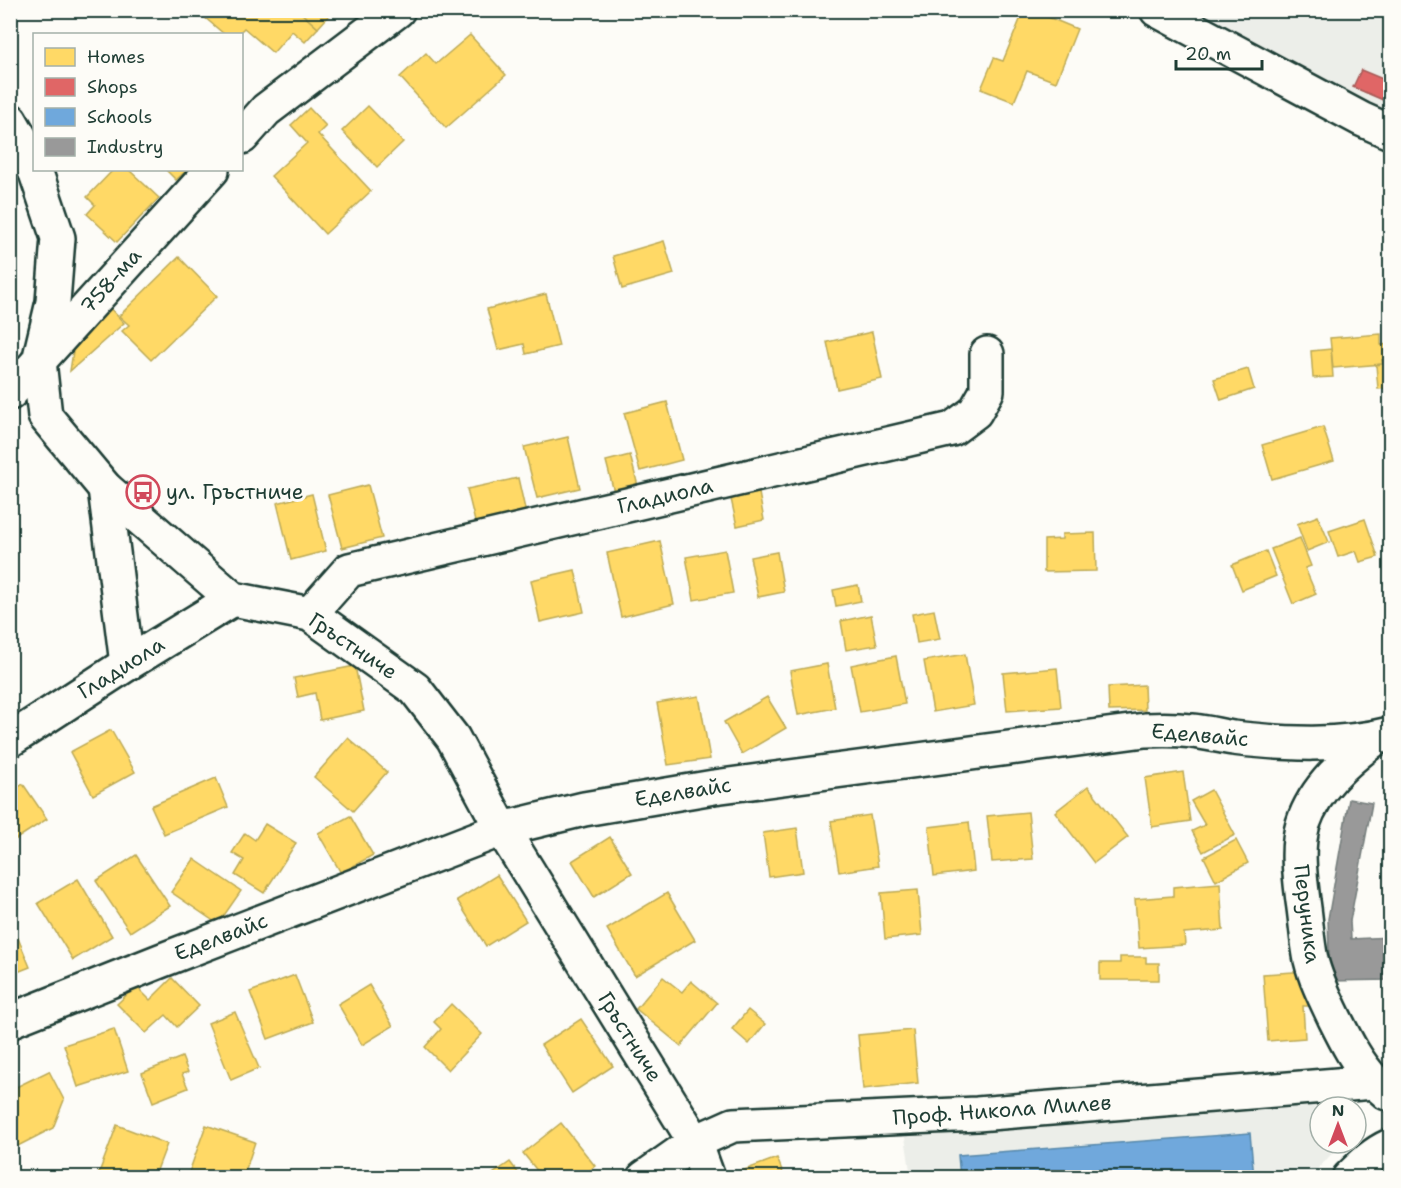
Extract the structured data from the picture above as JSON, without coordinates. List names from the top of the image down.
{
  "streets": {
    "street": [
      "758-ма",
      "Гладиола",
      "Гръстниче",
      "Еделвайс",
      "Перуника",
      "Проф. Никола Милев"
    ]
  },
  "crossings": [
    ["758-ма", "Гръстниче"],
    ["Гладиола", "Гръстниче"],
    ["Гръстниче", "Еделвайс"],
    ["Гръстниче", "Проф. Никола Милев"],
    ["Еделвайс", "Перуника"],
    ["Перуника", "Проф. Никола Милев"]
  ],
  "places": {
    "bus stop": ["ул. Гръстниче"]
  },
  "legend": [
    "Homes",
    "Shops",
    "Schools",
    "Industry"
  ],
  "scale_bar": "20 m",
  "north": "top"
}
